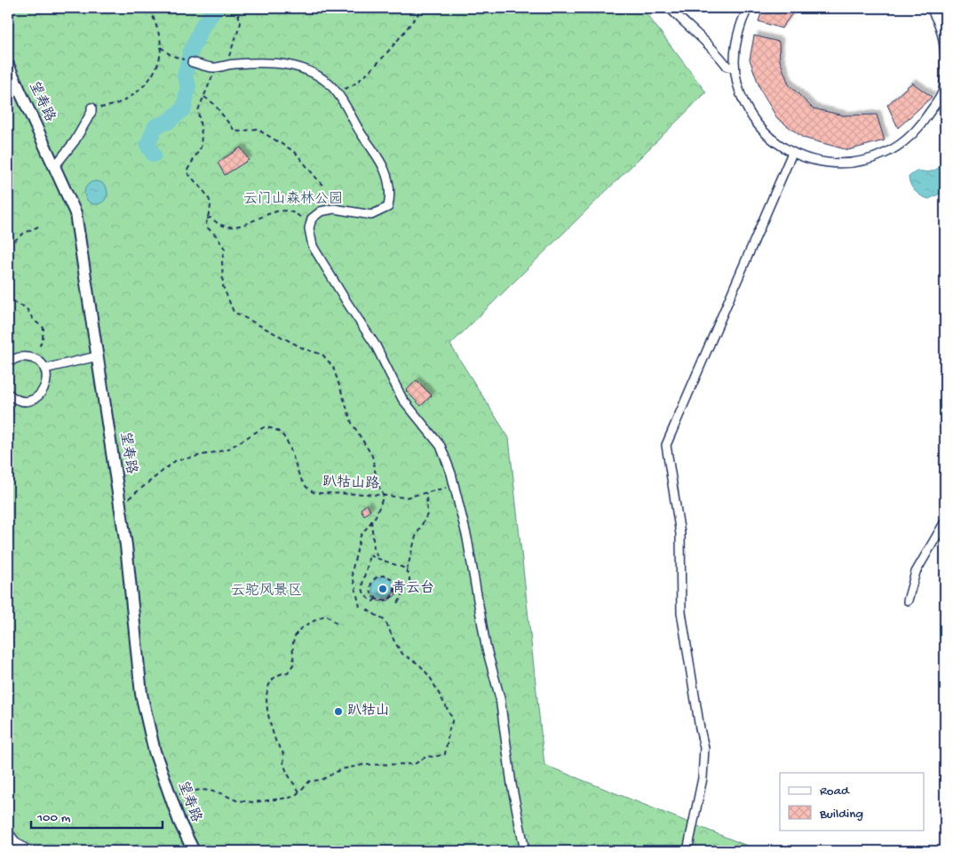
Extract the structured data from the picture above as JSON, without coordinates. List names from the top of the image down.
{
  "streets": {
    "street": ["望寿路"],
    "path": ["趴牯山路"]
  },
  "crossings": [
    ["望寿路", "趴牯山路"]
  ],
  "parks": ["云门山森林公园", "云驼风景区"],
  "places": ["青云台", "趴牯山"],
  "legend": ["Road", "Building"],
  "scale_bar": "100 m"
}
